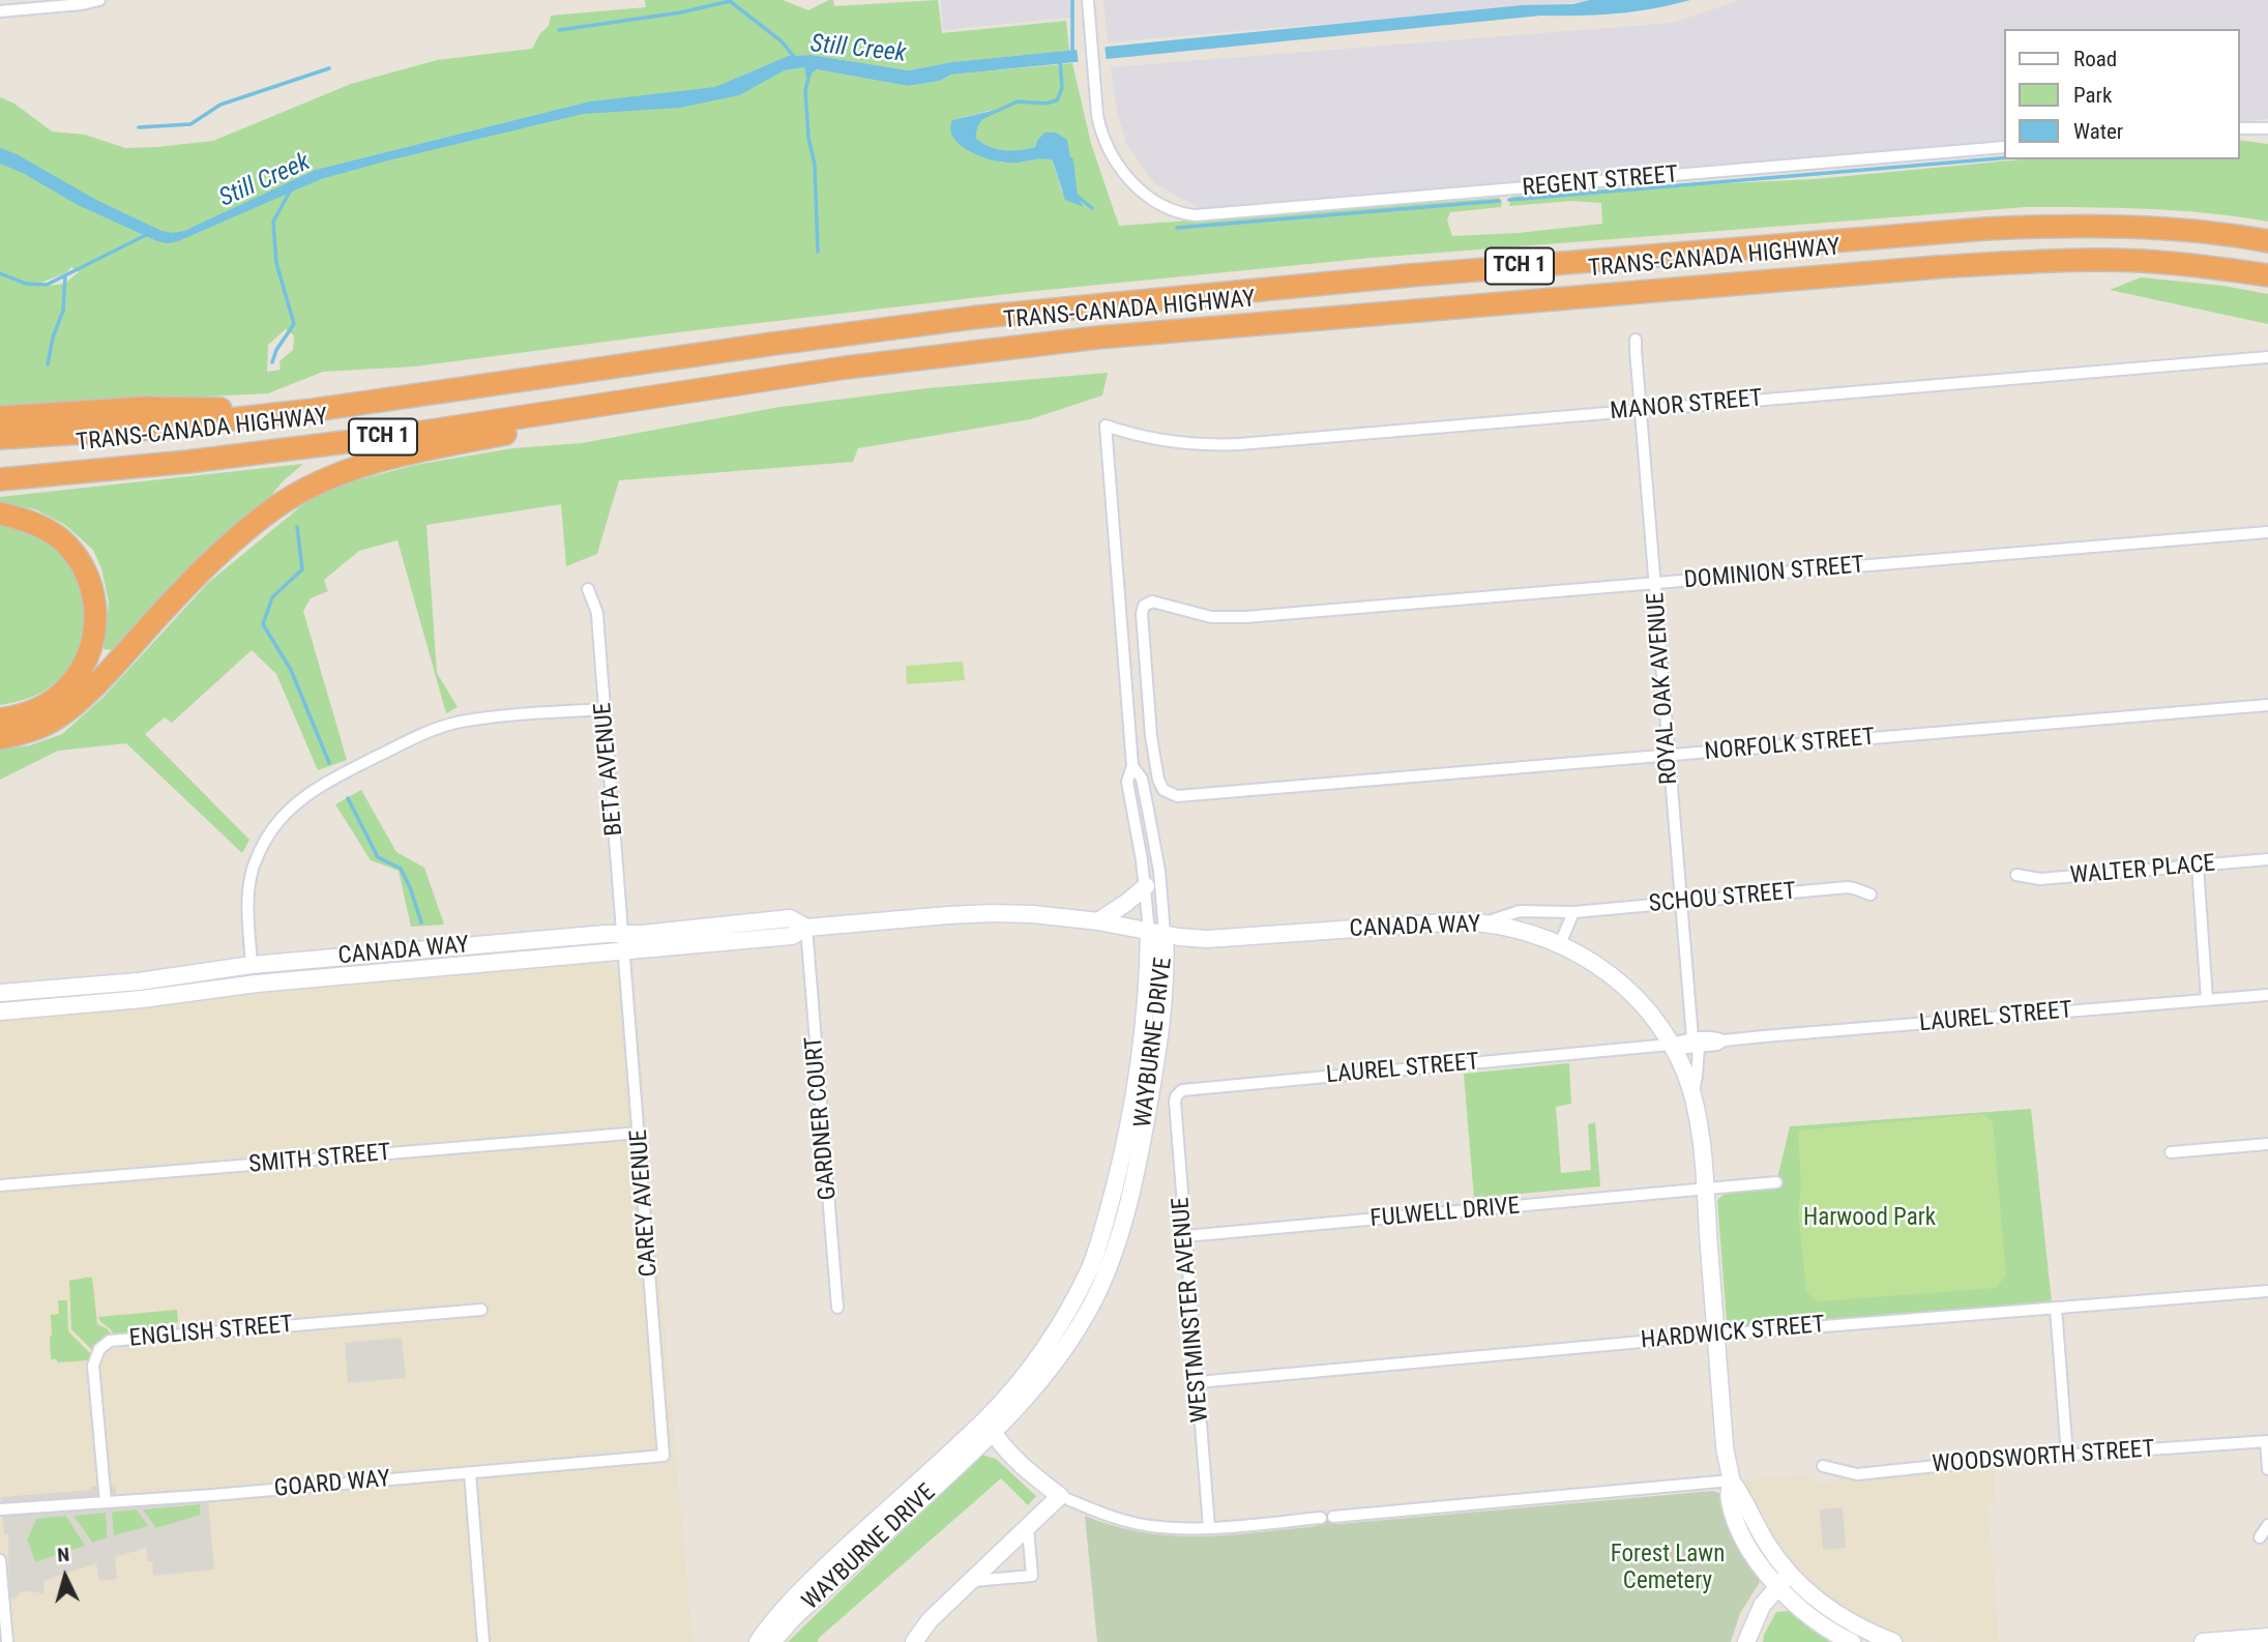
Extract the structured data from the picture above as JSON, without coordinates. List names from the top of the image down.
{
  "streets": {
    "highway": ["TRANS-CANADA HIGHWAY", "TCH 1"],
    "main road": ["CANADA WAY", "WAYBURNE DRIVE"],
    "street": [
      "REGENT STREET",
      "MANOR STREET",
      "DOMINION STREET",
      "ROYAL OAK AVENUE",
      "NORFOLK STREET",
      "BETA AVENUE",
      "WALTER PLACE",
      "SCHOU STREET",
      "LAUREL STREET",
      "GARDNER COURT",
      "SMITH STREET",
      "CAREY AVENUE",
      "FULWELL DRIVE",
      "WESTMINSTER AVENUE",
      "ENGLISH STREET",
      "HARDWICK STREET",
      "WOODSWORTH STREET",
      "GOARD WAY"
    ]
  },
  "crossings": [
    ["MANOR STREET", "ROYAL OAK AVENUE"],
    ["MANOR STREET", "WAYBURNE DRIVE"],
    ["DOMINION STREET", "ROYAL OAK AVENUE"],
    ["DOMINION STREET", "NORFOLK STREET"],
    ["ROYAL OAK AVENUE", "NORFOLK STREET"],
    ["ROYAL OAK AVENUE", "SCHOU STREET"],
    ["ROYAL OAK AVENUE", "CANADA WAY"],
    ["ROYAL OAK AVENUE", "LAUREL STREET"],
    ["BETA AVENUE", "CANADA WAY"],
    ["BETA AVENUE", "CAREY AVENUE"],
    ["SCHOU STREET", "CANADA WAY"],
    ["CANADA WAY", "LAUREL STREET"],
    ["CANADA WAY", "WAYBURNE DRIVE"],
    ["CANADA WAY", "GARDNER COURT"],
    ["CANADA WAY", "CAREY AVENUE"],
    ["CANADA WAY", "FULWELL DRIVE"],
    ["CANADA WAY", "HARDWICK STREET"],
    ["LAUREL STREET", "WESTMINSTER AVENUE"],
    ["SMITH STREET", "CAREY AVENUE"],
    ["CAREY AVENUE", "GOARD WAY"],
    ["FULWELL DRIVE", "WESTMINSTER AVENUE"],
    ["WESTMINSTER AVENUE", "HARDWICK STREET"],
    ["ENGLISH STREET", "GOARD WAY"]
  ],
  "water": ["Still Creek"],
  "parks": ["Harwood Park", "Forest Lawn Cemetery"],
  "legend": ["Road", "Park", "Water"],
  "north": "top"
}
